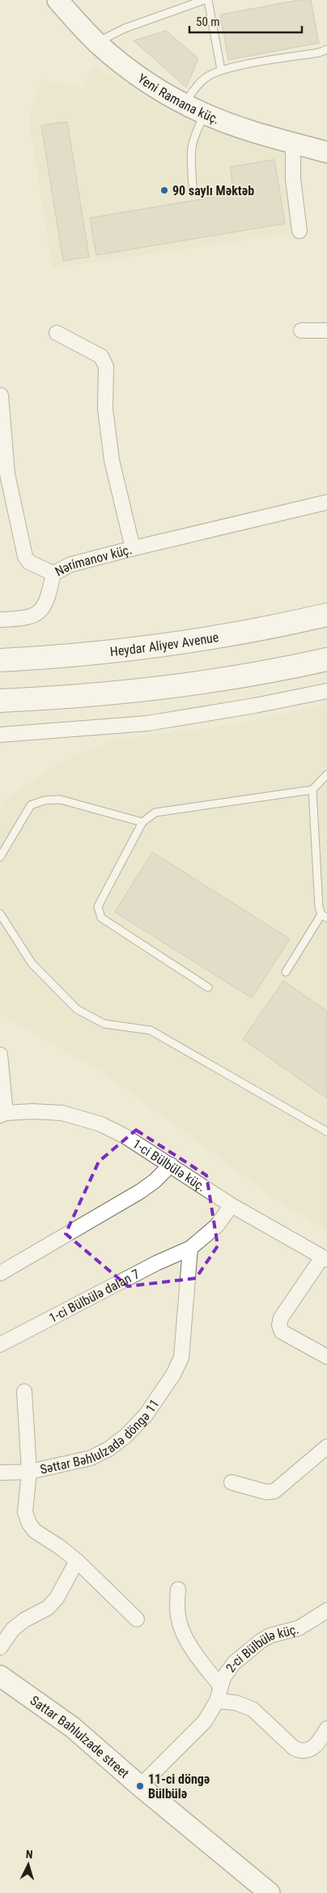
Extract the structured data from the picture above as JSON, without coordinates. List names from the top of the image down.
{
  "streets": {
    "highway": ["Heydar Aliyev Avenue"],
    "main road": ["Yeni Ramana küç.", "Sattar Bahlulzade street"],
    "street": [
      "Nərimanov küç.",
      "1-ci Bülbülə küç.",
      "1-ci Bülbülə dalan 7",
      "Səttar Bəhlulzadə döngə 11",
      "2-ci Bülbülə küç."
    ]
  },
  "crossings": [
    ["1-ci Bülbülə dalan 7", "Səttar Bəhlulzadə döngə 11"],
    ["2-ci Bülbülə küç.", "Sattar Bahlulzade street"]
  ],
  "places": ["90 saylı Məktəb", "11-ci döngə Bülbülə"],
  "scale_bar": "50 m",
  "north": "top"
}
